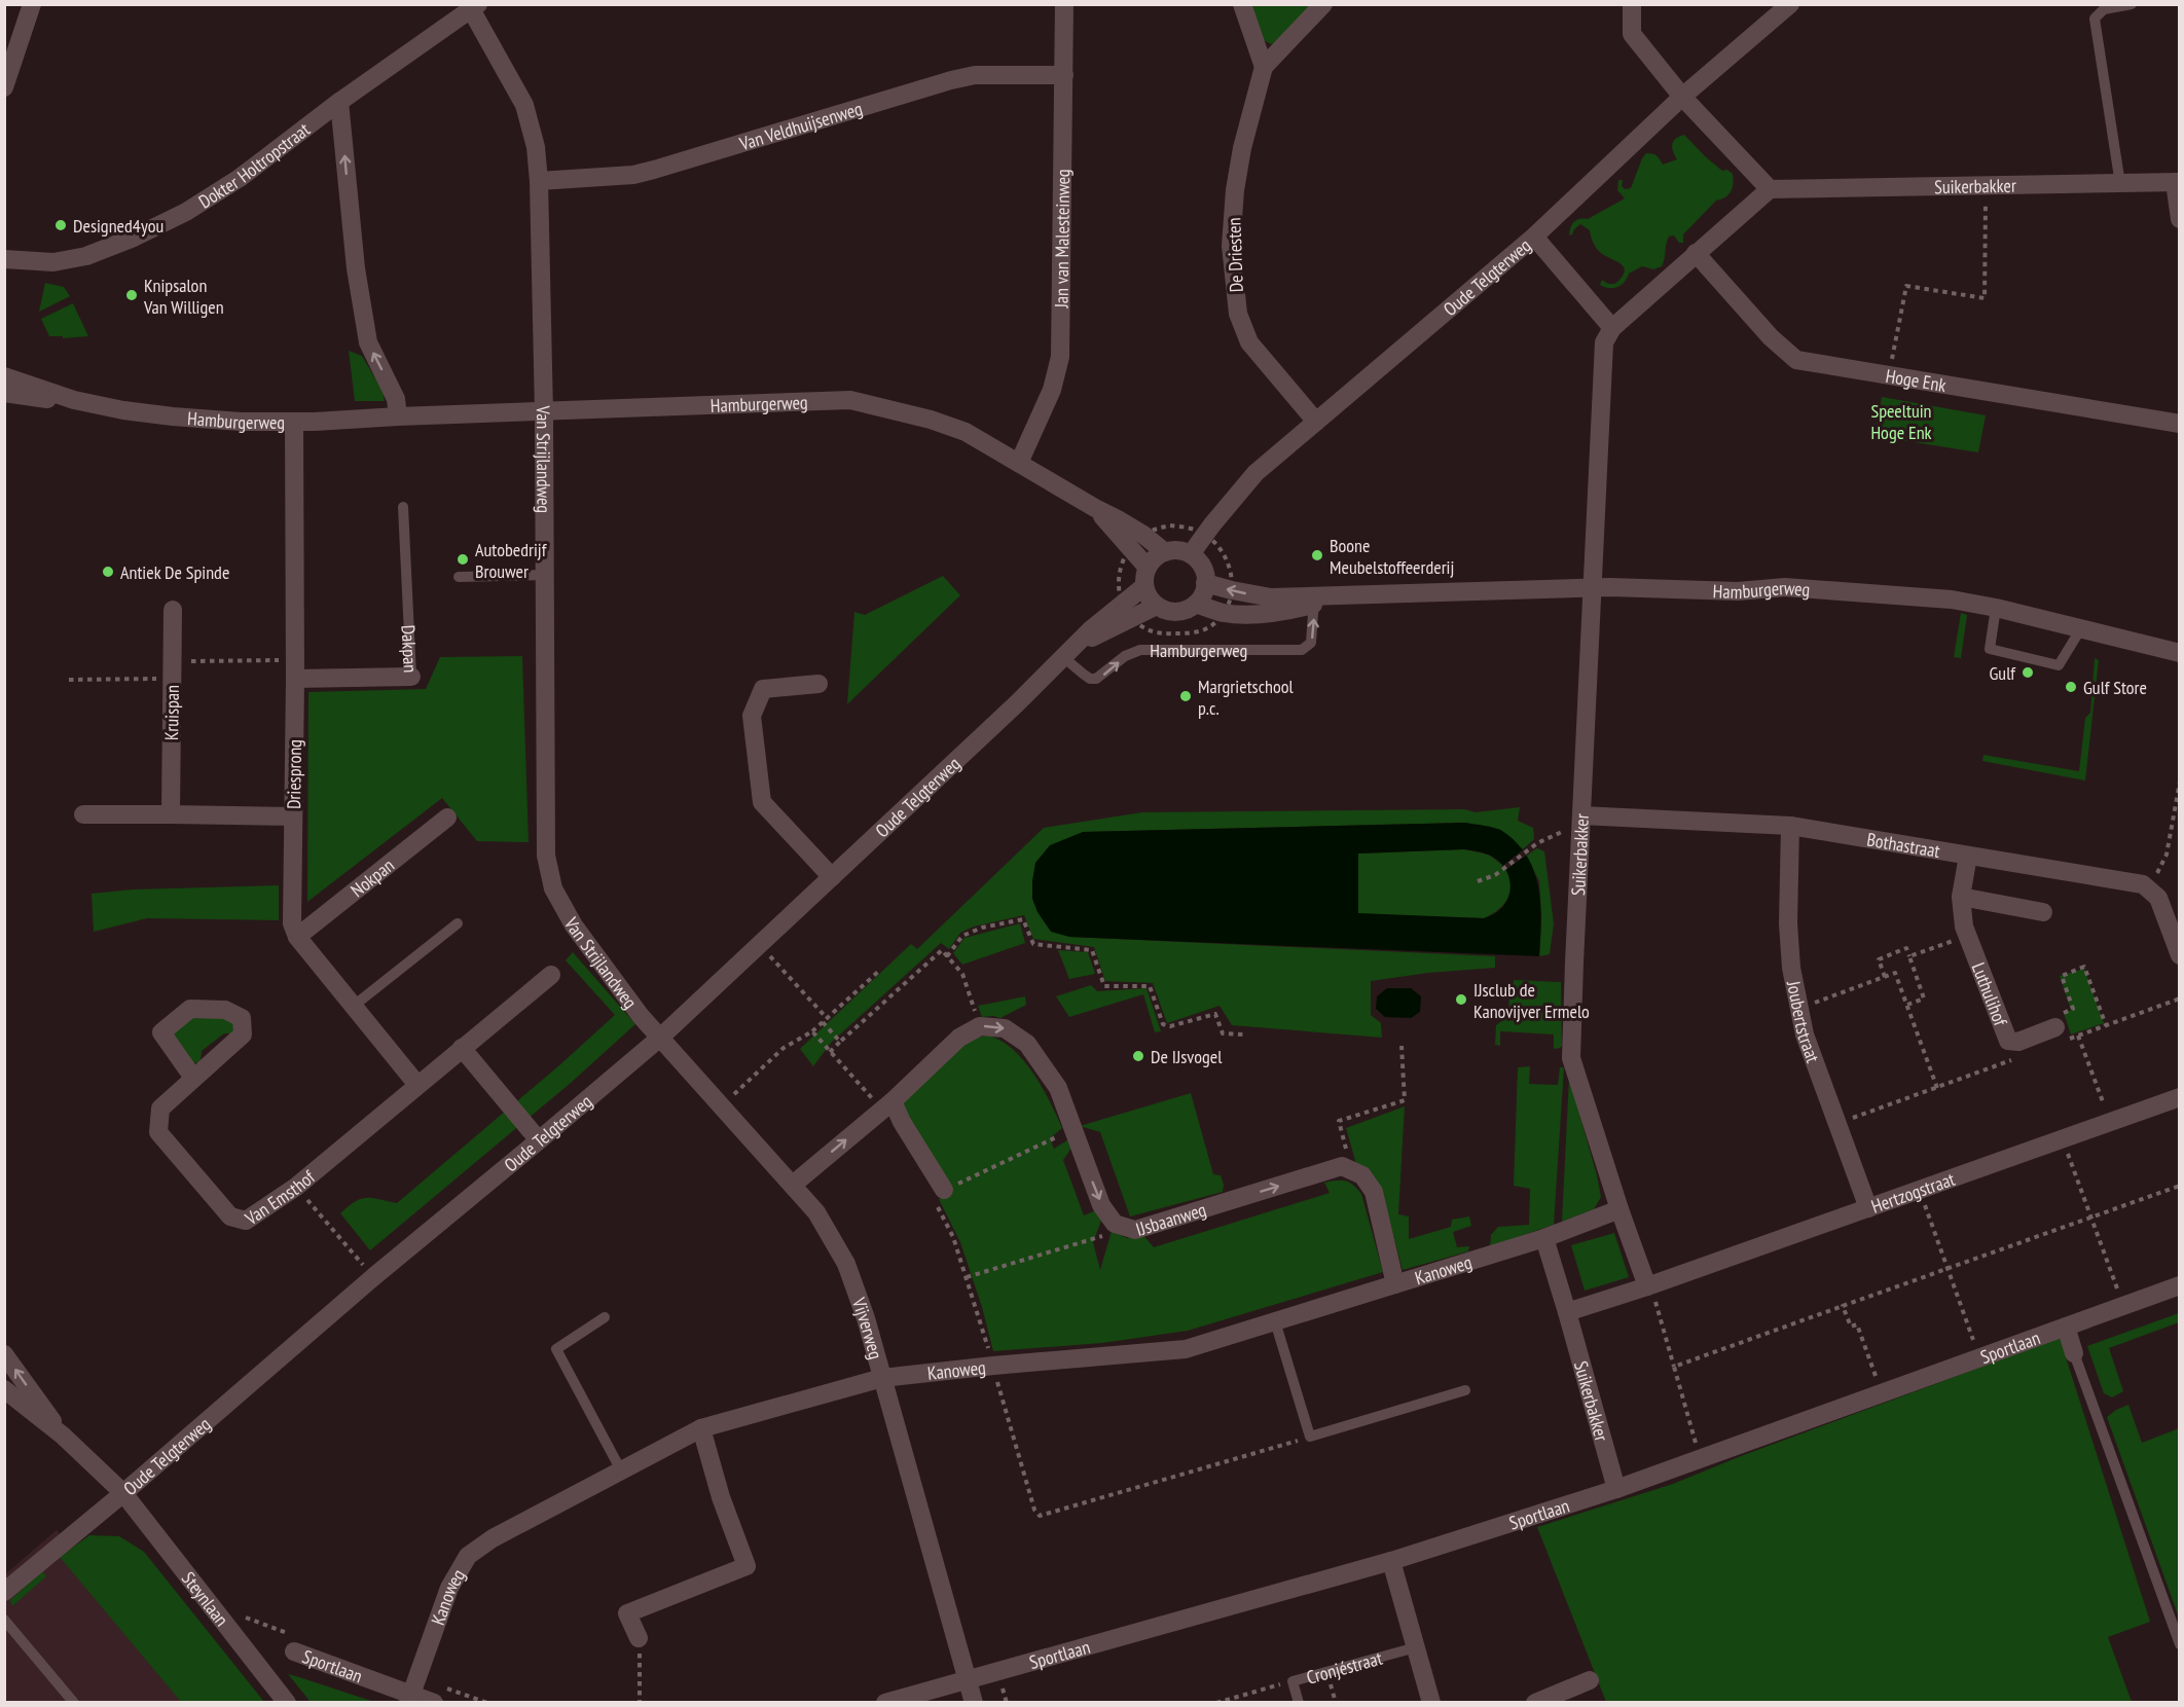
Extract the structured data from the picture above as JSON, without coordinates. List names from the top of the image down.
{
  "streets": {
    "street": [
      "Van Veldhuijsenweg",
      "Dokter Holtropstraat",
      "Suikerbakker",
      "Jan van Malesteinweg",
      "De Driesten",
      "Oude Telgterweg",
      "Hoge Enk",
      "Hamburgerweg",
      "Van Strijlandweg",
      "Dakpan",
      "Kruispan",
      "Driesprong",
      "Bothastraat",
      "Nokpan",
      "Luthulihof",
      "Joubertstraat",
      "Hertzogstraat",
      "Van Emsthof",
      "IJsbaanweg",
      "Kanoweg",
      "Vijverweg",
      "Sportlaan",
      "Steynlaan"
    ],
    "lane": ["Cronjéstraat"]
  },
  "crossings": [
    ["Van Veldhuijsenweg", "Jan van Malesteinweg"],
    ["Van Veldhuijsenweg", "Van Strijlandweg"],
    ["Dokter Holtropstraat", "Van Strijlandweg"],
    ["Suikerbakker", "Hamburgerweg"],
    ["Suikerbakker", "Bothastraat"],
    ["Suikerbakker", "Hertzogstraat"],
    ["Suikerbakker", "Kanoweg"],
    ["Suikerbakker", "Sportlaan"],
    ["Jan van Malesteinweg", "Hamburgerweg"],
    ["De Driesten", "Oude Telgterweg"],
    ["Oude Telgterweg", "Hamburgerweg"],
    ["Oude Telgterweg", "Van Strijlandweg"],
    ["Oude Telgterweg", "Vijverweg"],
    ["Oude Telgterweg", "Steynlaan"],
    ["Hamburgerweg", "Van Strijlandweg"],
    ["Hamburgerweg", "Driesprong"],
    ["Van Strijlandweg", "Vijverweg"],
    ["Dakpan", "Driesprong"],
    ["Driesprong", "Nokpan"],
    ["Driesprong", "Van Emsthof"],
    ["Bothastraat", "Luthulihof"],
    ["Bothastraat", "Joubertstraat"],
    ["Joubertstraat", "Hertzogstraat"],
    ["Kanoweg", "Vijverweg"],
    ["Kanoweg", "Sportlaan"],
    ["Vijverweg", "Sportlaan"],
    ["Sportlaan", "Steynlaan"]
  ],
  "parks": ["Speeltuin Hoge Enk"],
  "places": [
    "Designed4you",
    "Knipsalon Van Willigen",
    "Boone Meubelstoffeerderij",
    "Autobedrijf Brouwer",
    "Antiek De Spinde",
    "Gulf",
    "Gulf Store",
    "Margrietschool p.c.",
    "IJsclub de Kanovijver Ermelo",
    "De IJsvogel"
  ]
}
